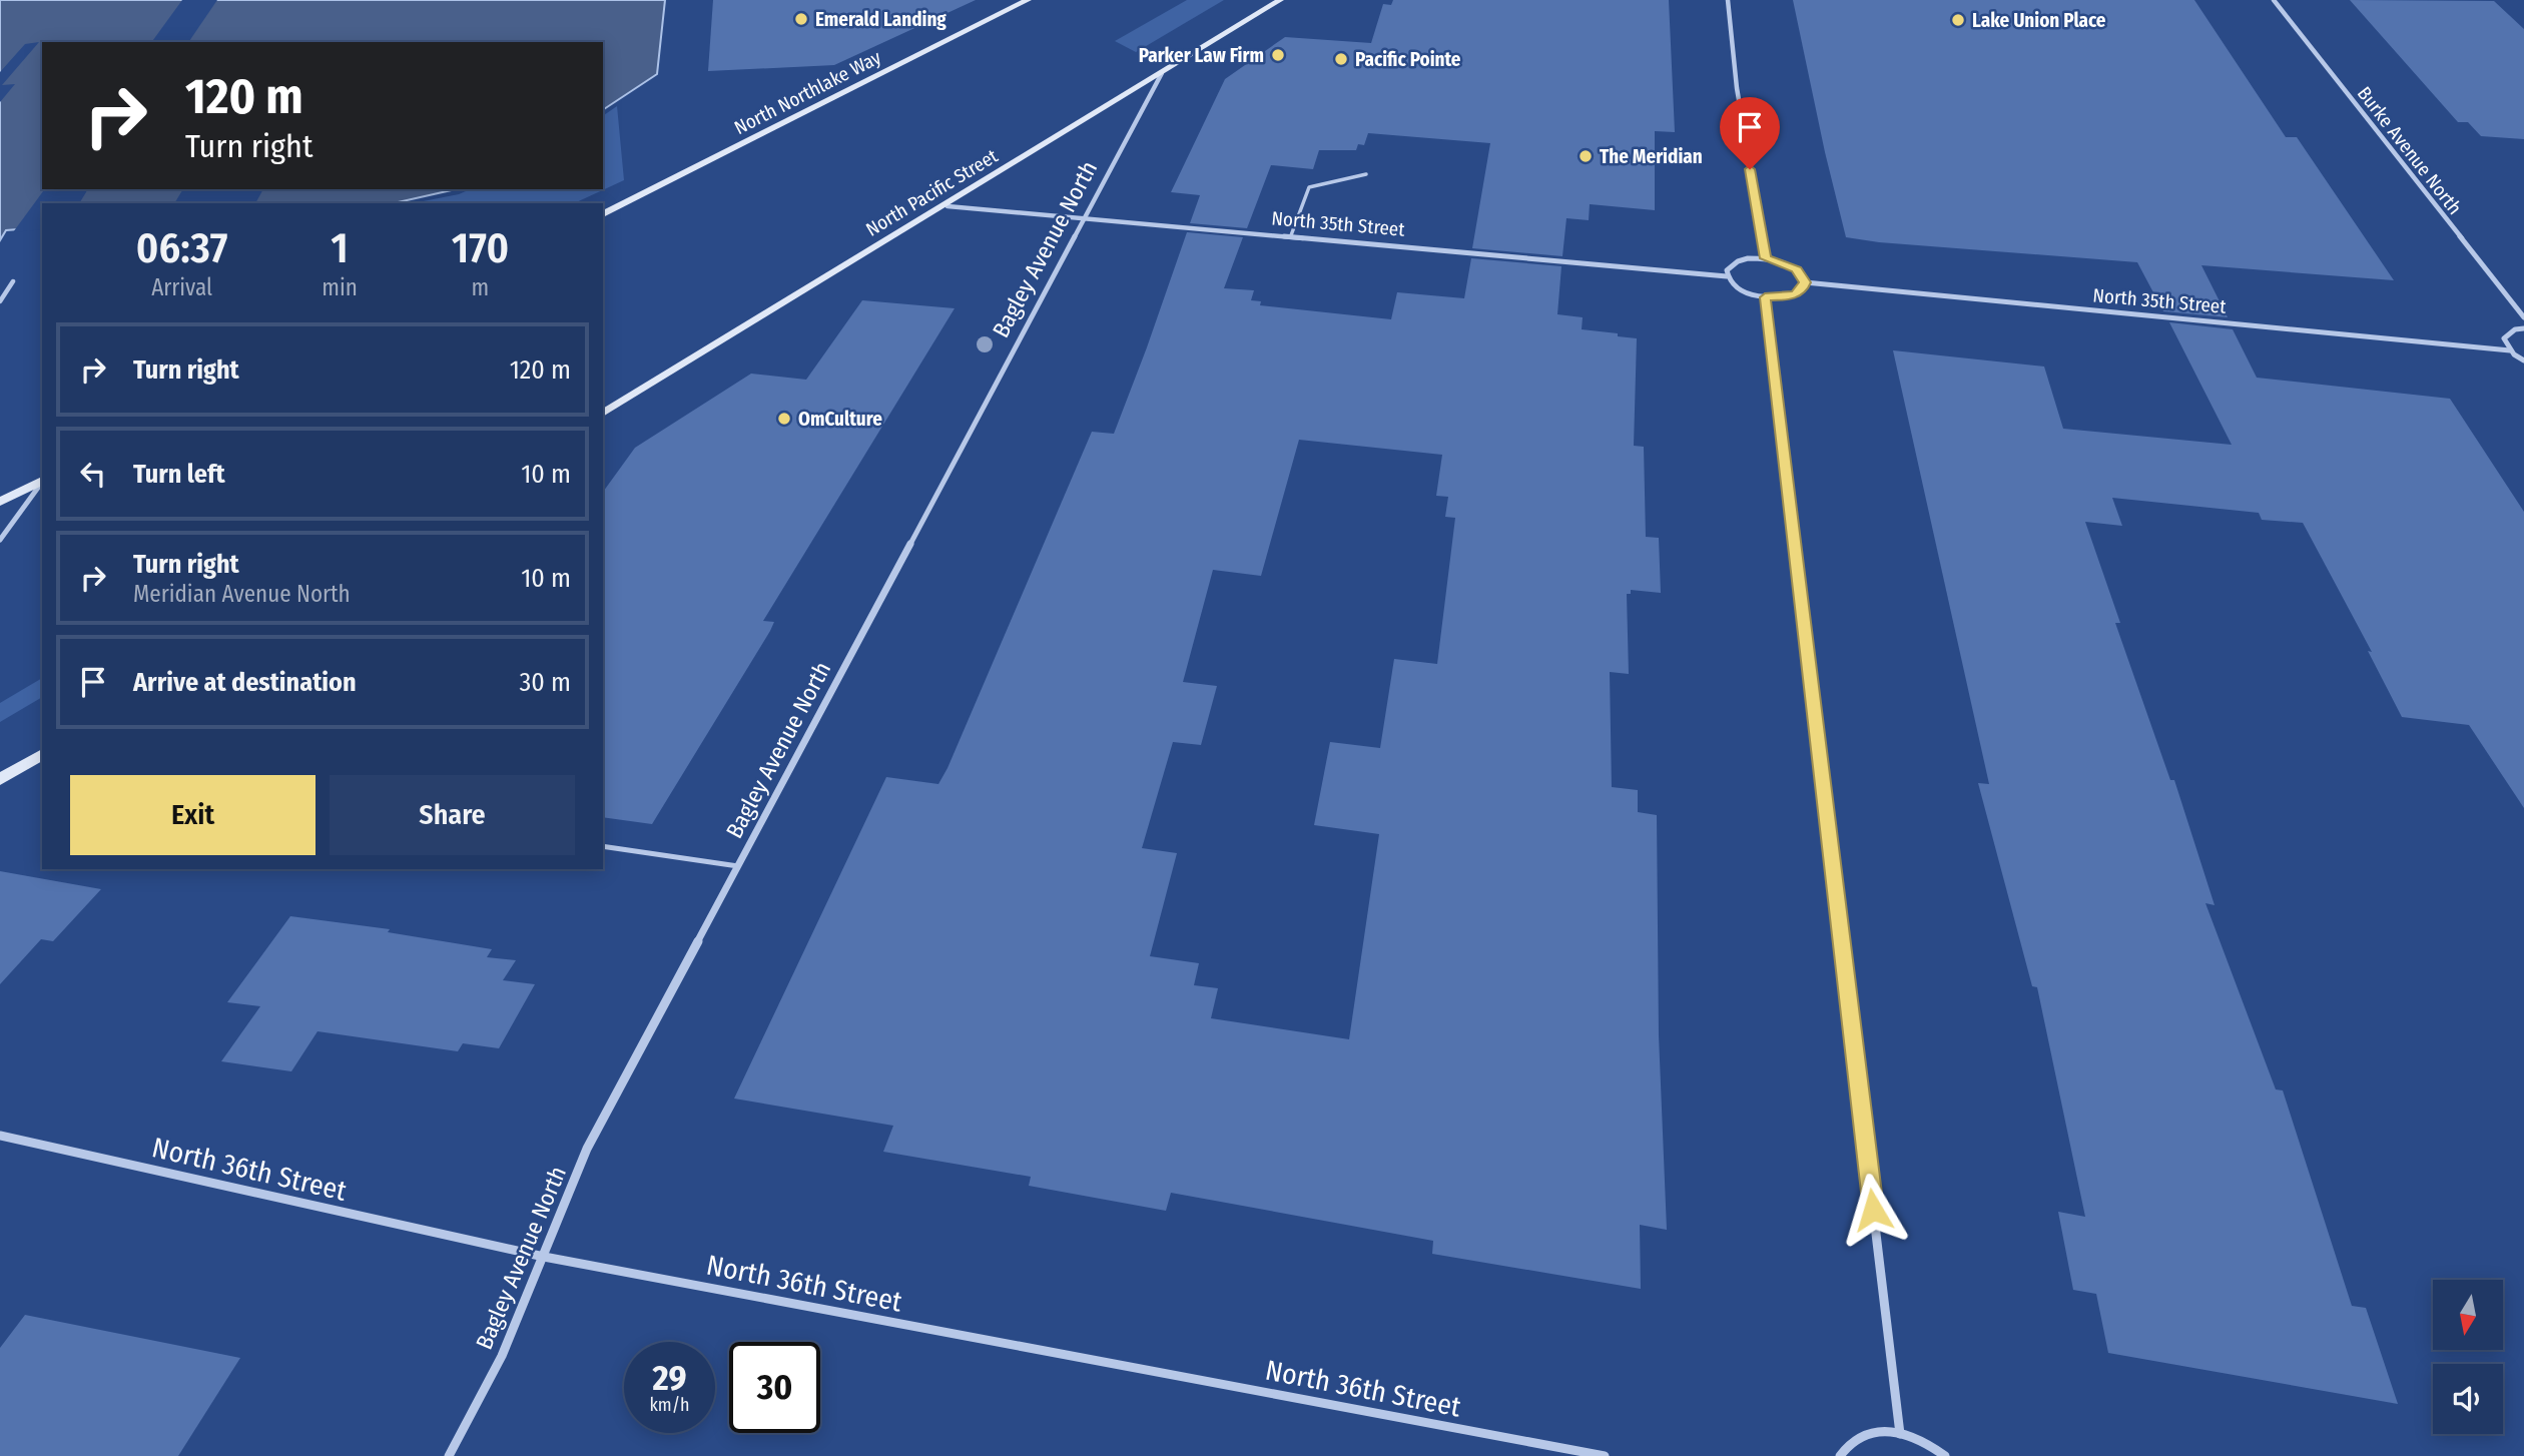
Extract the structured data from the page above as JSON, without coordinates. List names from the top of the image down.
{
  "streets": {
    "street": [
      "North Northlake Way",
      "Burke Avenue North",
      "North Pacific Street",
      "North 35th Street",
      "Bagley Avenue North",
      "North 36th Street"
    ]
  },
  "crossings": [
    ["North Pacific Street", "North 35th Street"],
    ["North Pacific Street", "Bagley Avenue North"],
    ["North 35th Street", "Bagley Avenue North"],
    ["Bagley Avenue North", "North 36th Street"]
  ],
  "places": [
    "Emerald Landing",
    "Lake Union Place",
    "Parker Law Firm",
    "Pacific Pointe",
    "The Meridian",
    "OmCulture"
  ],
  "north": "bottom",
  "page": {
    "turn": ["120 m", "Turn right"],
    "eta": [
      "06:37",
      "Arrival",
      "1",
      "min",
      "170",
      "m"
    ],
    "list": [
      {
        "name": "Turn right",
        "value": "120 m"
      },
      {
        "name": "Turn left",
        "value": "10 m"
      },
      {
        "name": "Turn right",
        "note": "Meridian Avenue North",
        "value": "10 m"
      },
      {
        "name": "Arrive at destination",
        "value": "30 m"
      }
    ],
    "buttons": ["Exit", "Share"],
    "speed": "29 km/h",
    "limit": "30"
  }
}
